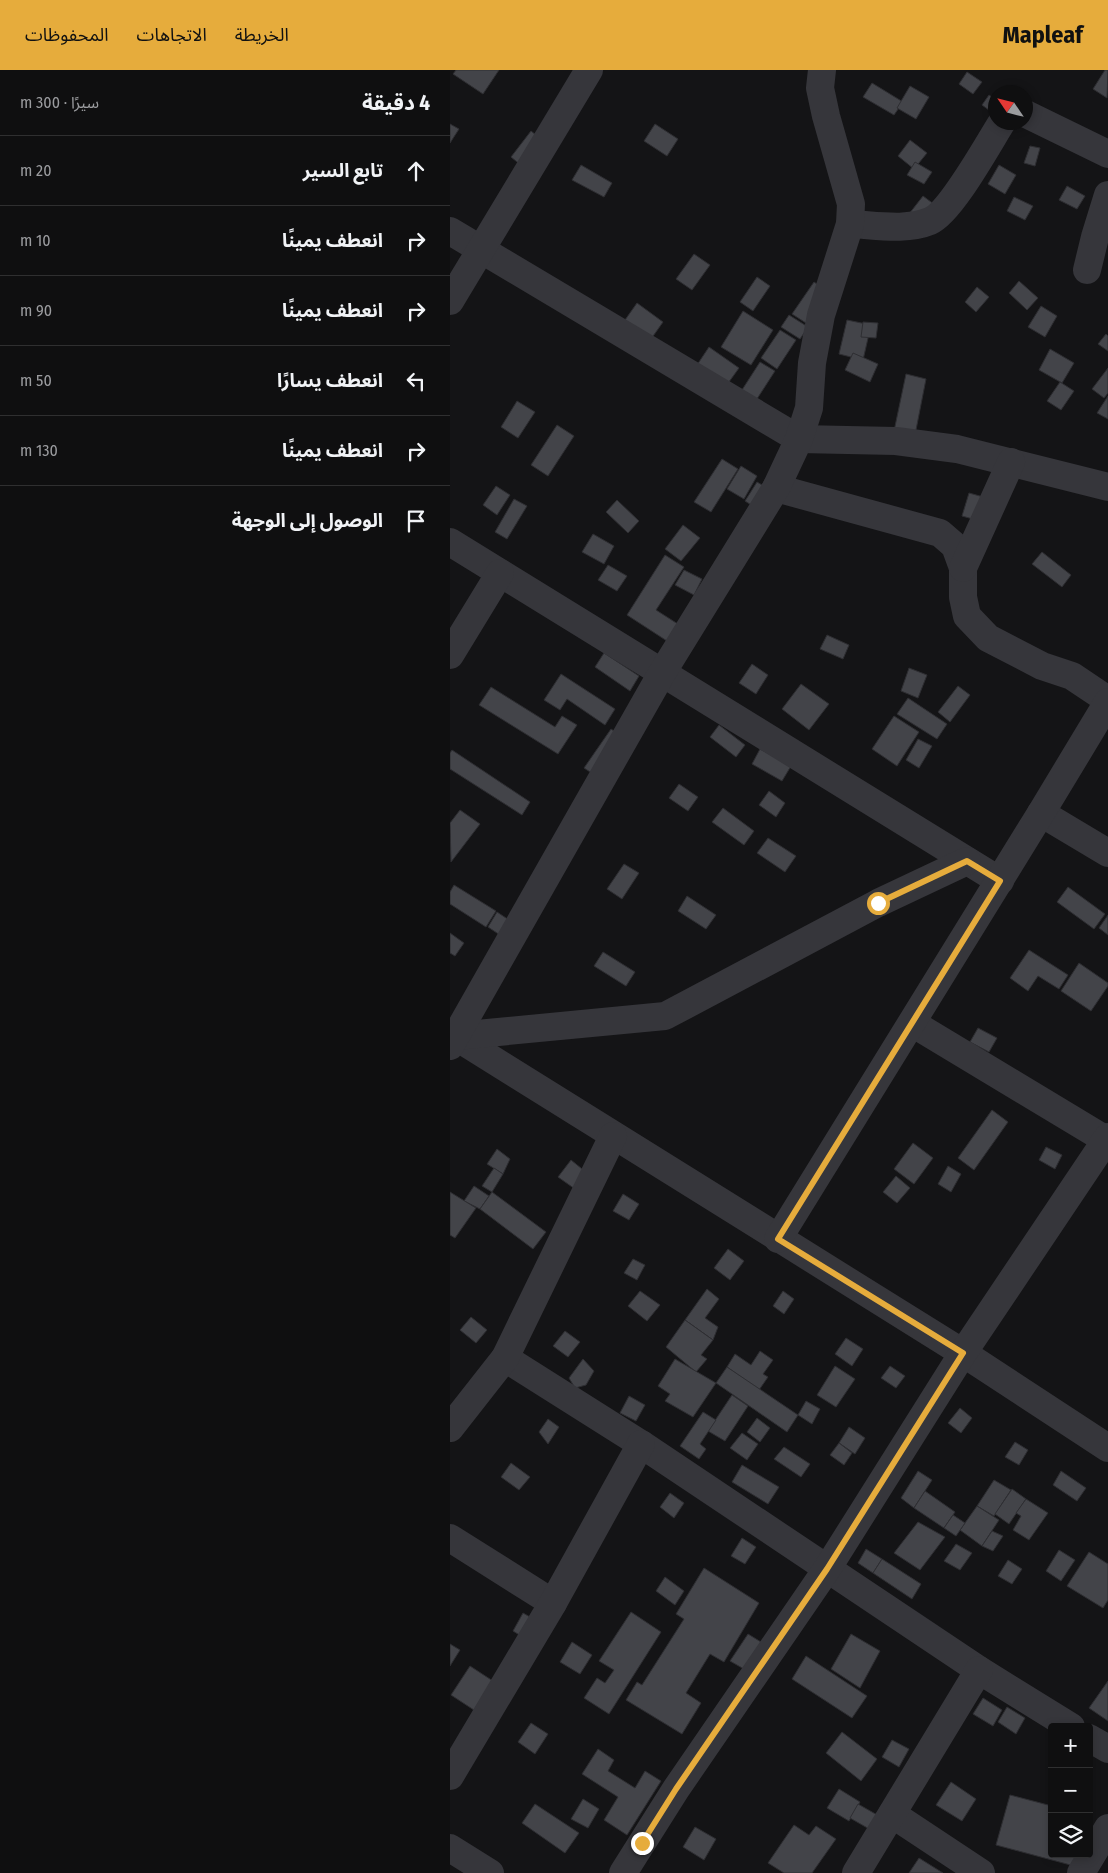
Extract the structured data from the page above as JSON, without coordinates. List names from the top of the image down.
{
  "north": "top left",
  "page": {
    "header": "Mapleaf",
    "nav": ["الخريطة", "الاتجاهات", "المحفوظات"],
    "heading": ["4 دقيقة", "سيرًا · 300 m"],
    "list": [
      ["تابع السير", "20 m"],
      ["انعطف يمينًا", "10 m"],
      ["انعطف يمينًا", "90 m"],
      ["انعطف يسارًا", "50 m"],
      ["انعطف يمينًا", "130 m"],
      "الوصول إلى الوجهة"
    ],
    "map_buttons": ["+", "−"]
  }
}
